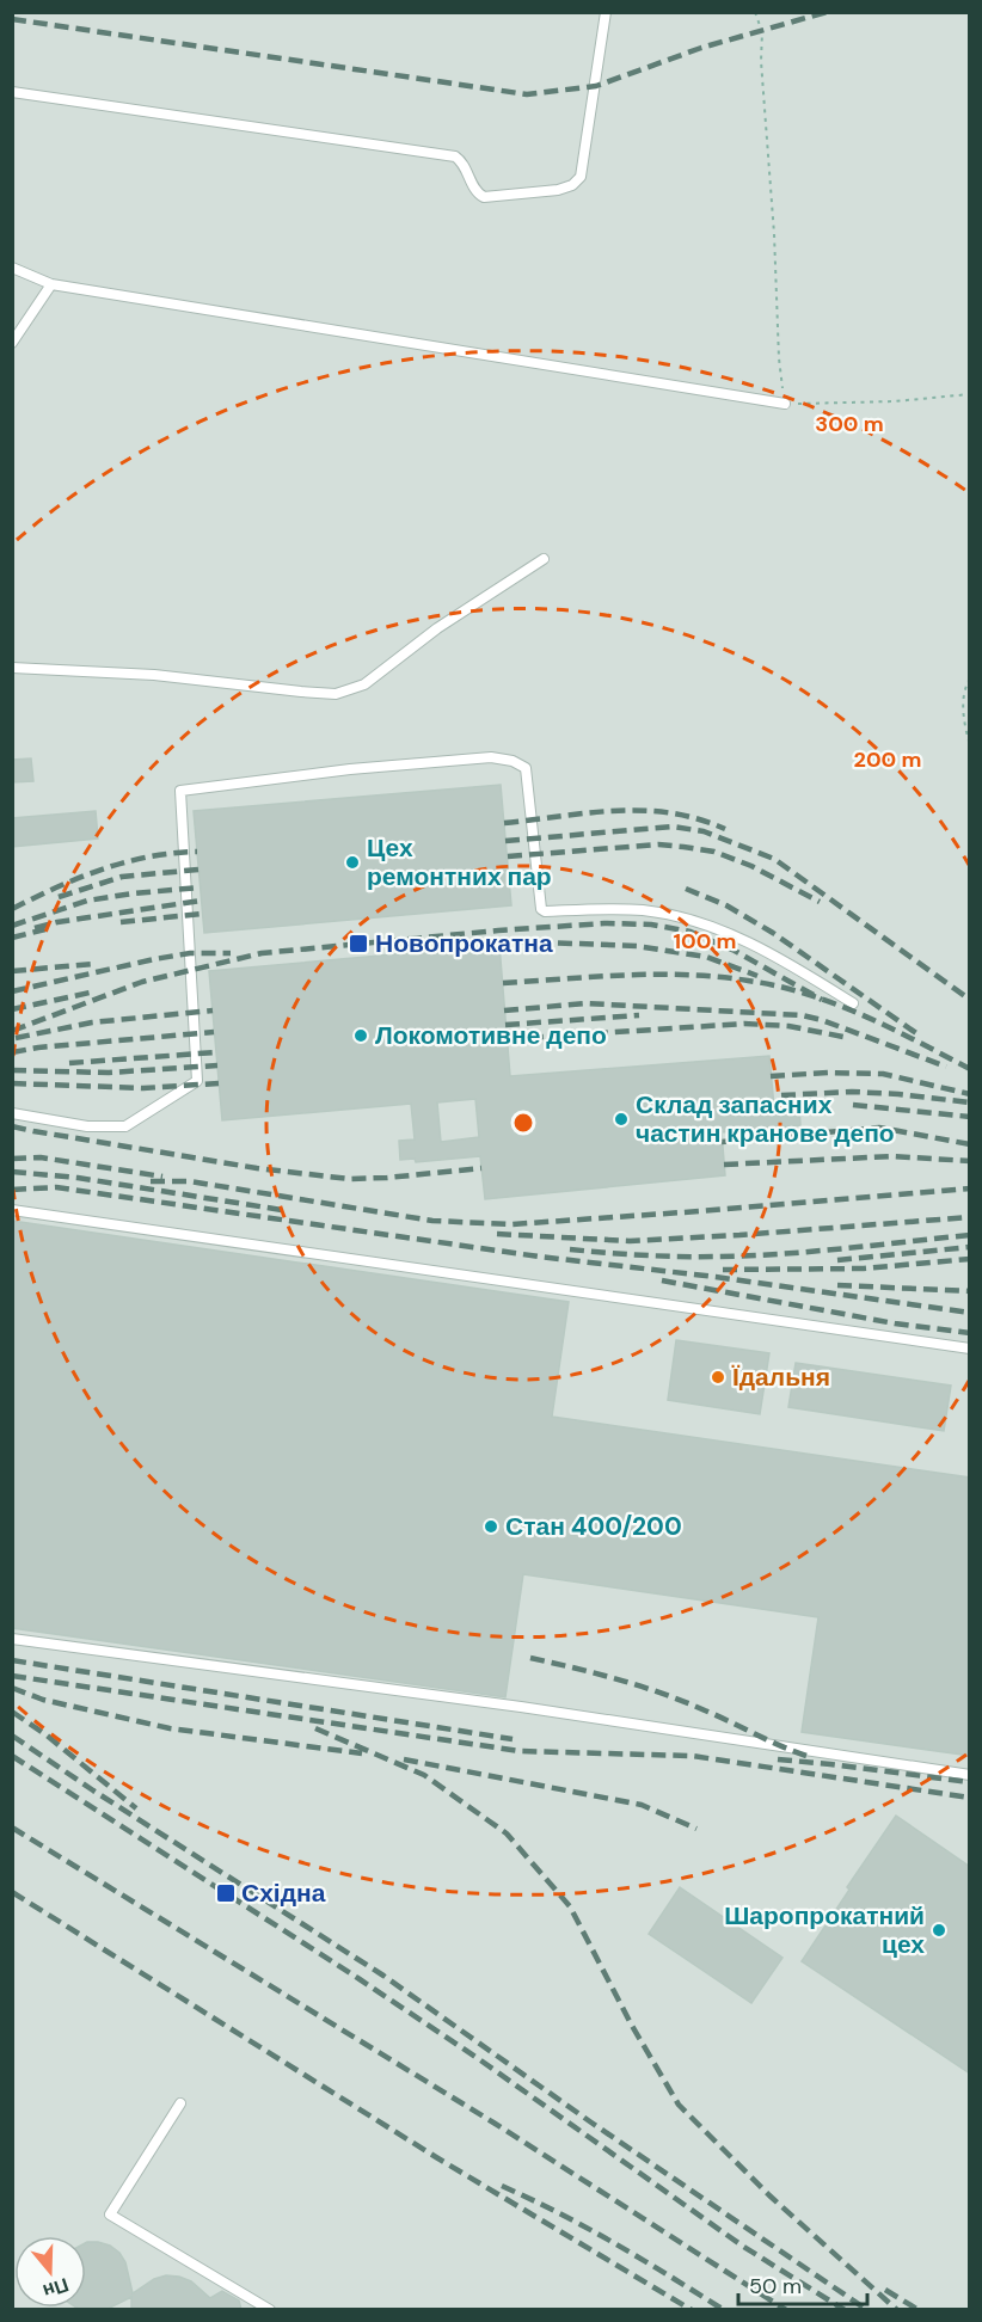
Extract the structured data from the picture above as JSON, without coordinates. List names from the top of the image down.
{
  "places": {
    "other": [
      "Цех ремонтних пар",
      "Локомотивне депо",
      "Склад запасних частин кранове депо",
      "Їдальня",
      "Стан 400/200",
      "Шаропрокатний цех"
    ],
    "transit": ["Новопрокатна", "Східна"]
  },
  "scale_bar": "50 m",
  "north": "bottom",
  "rings": ["300 m", "200 m", "100 m"]
}
